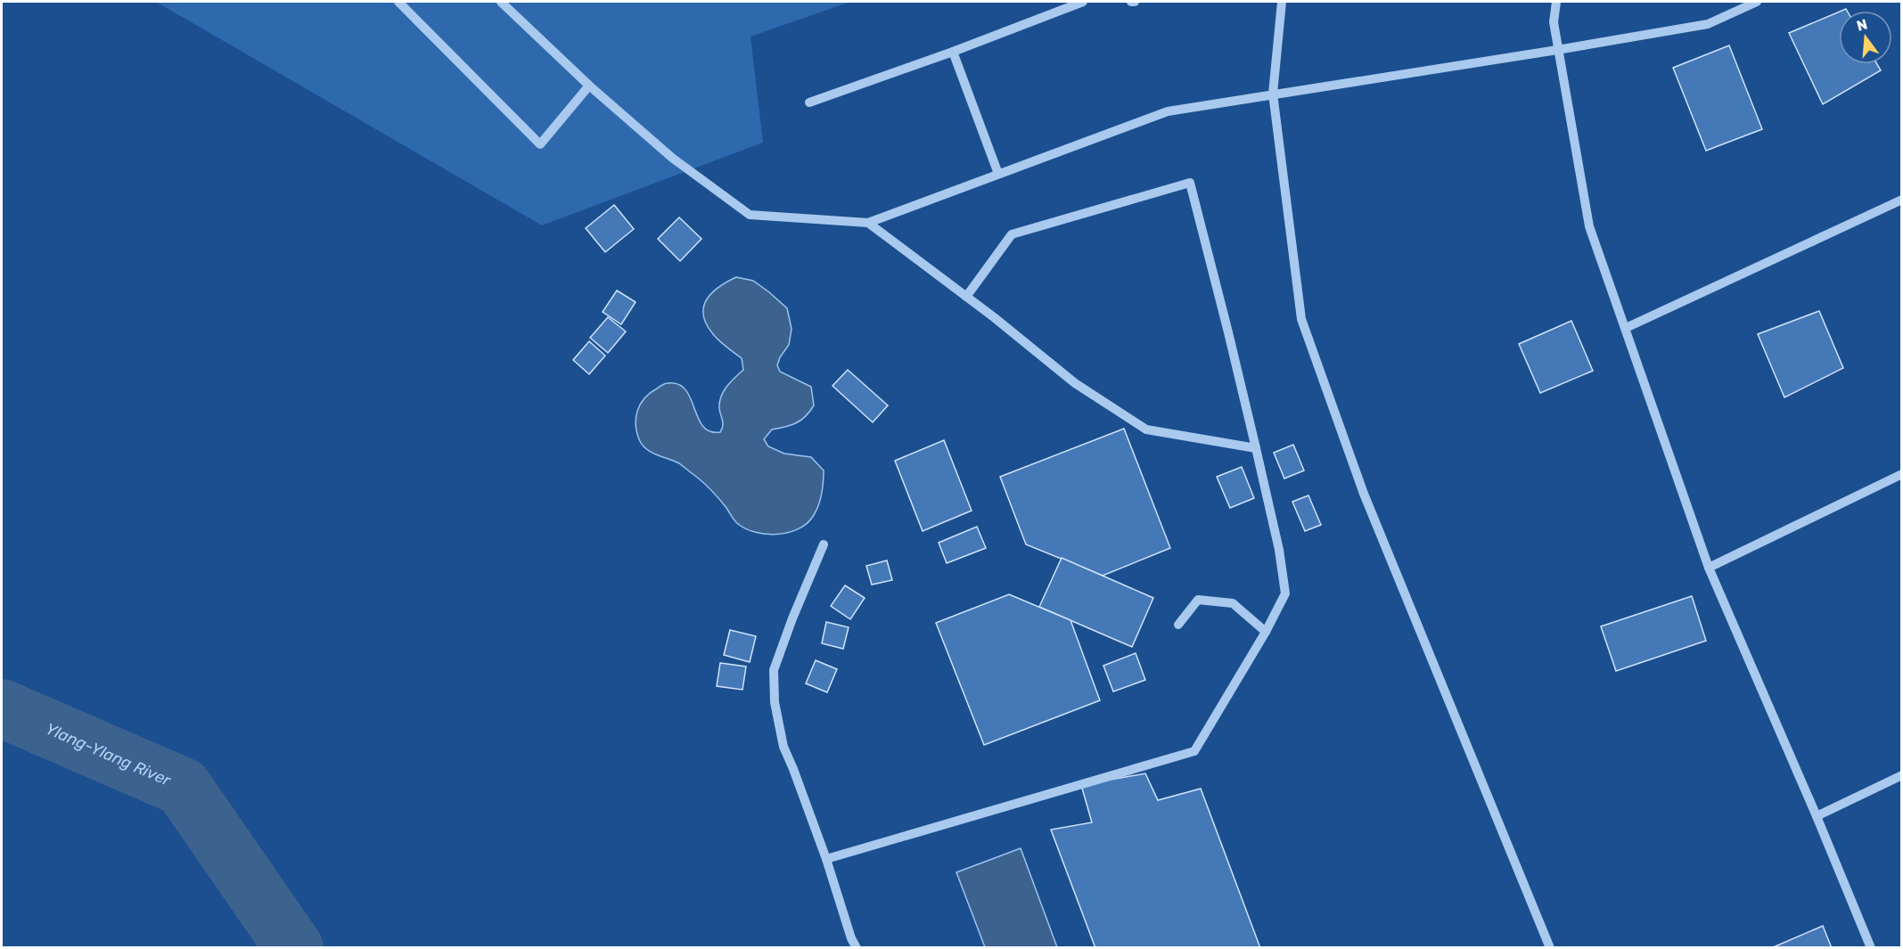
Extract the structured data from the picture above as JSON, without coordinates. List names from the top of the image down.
{
  "water": ["Ylang-Ylang River"],
  "north": "top"
}
